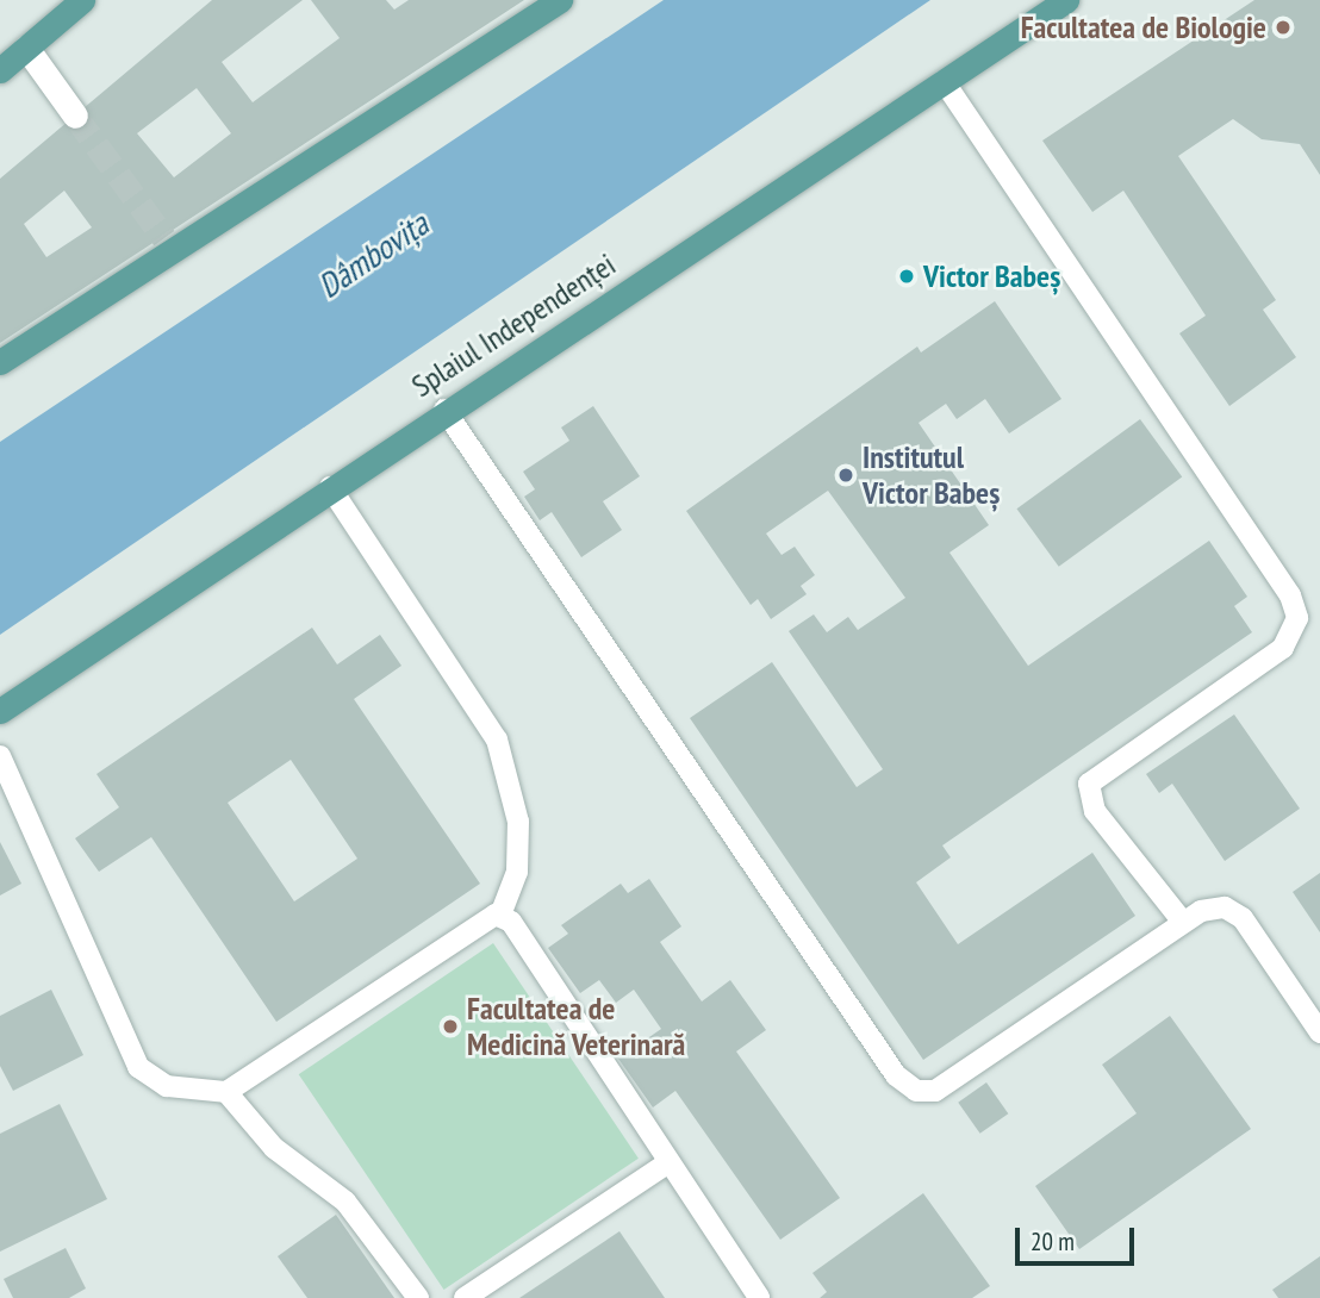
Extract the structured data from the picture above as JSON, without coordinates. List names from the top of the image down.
{
  "streets": {
    "main road": ["Splaiul Independenței"]
  },
  "water": ["Dâmbovița"],
  "places": [
    "Facultatea de Biologie",
    "Victor Babeș",
    "Institutul Victor Babeș",
    "Facultatea de Medicină Veterinară"
  ],
  "scale_bar": "20 m"
}
